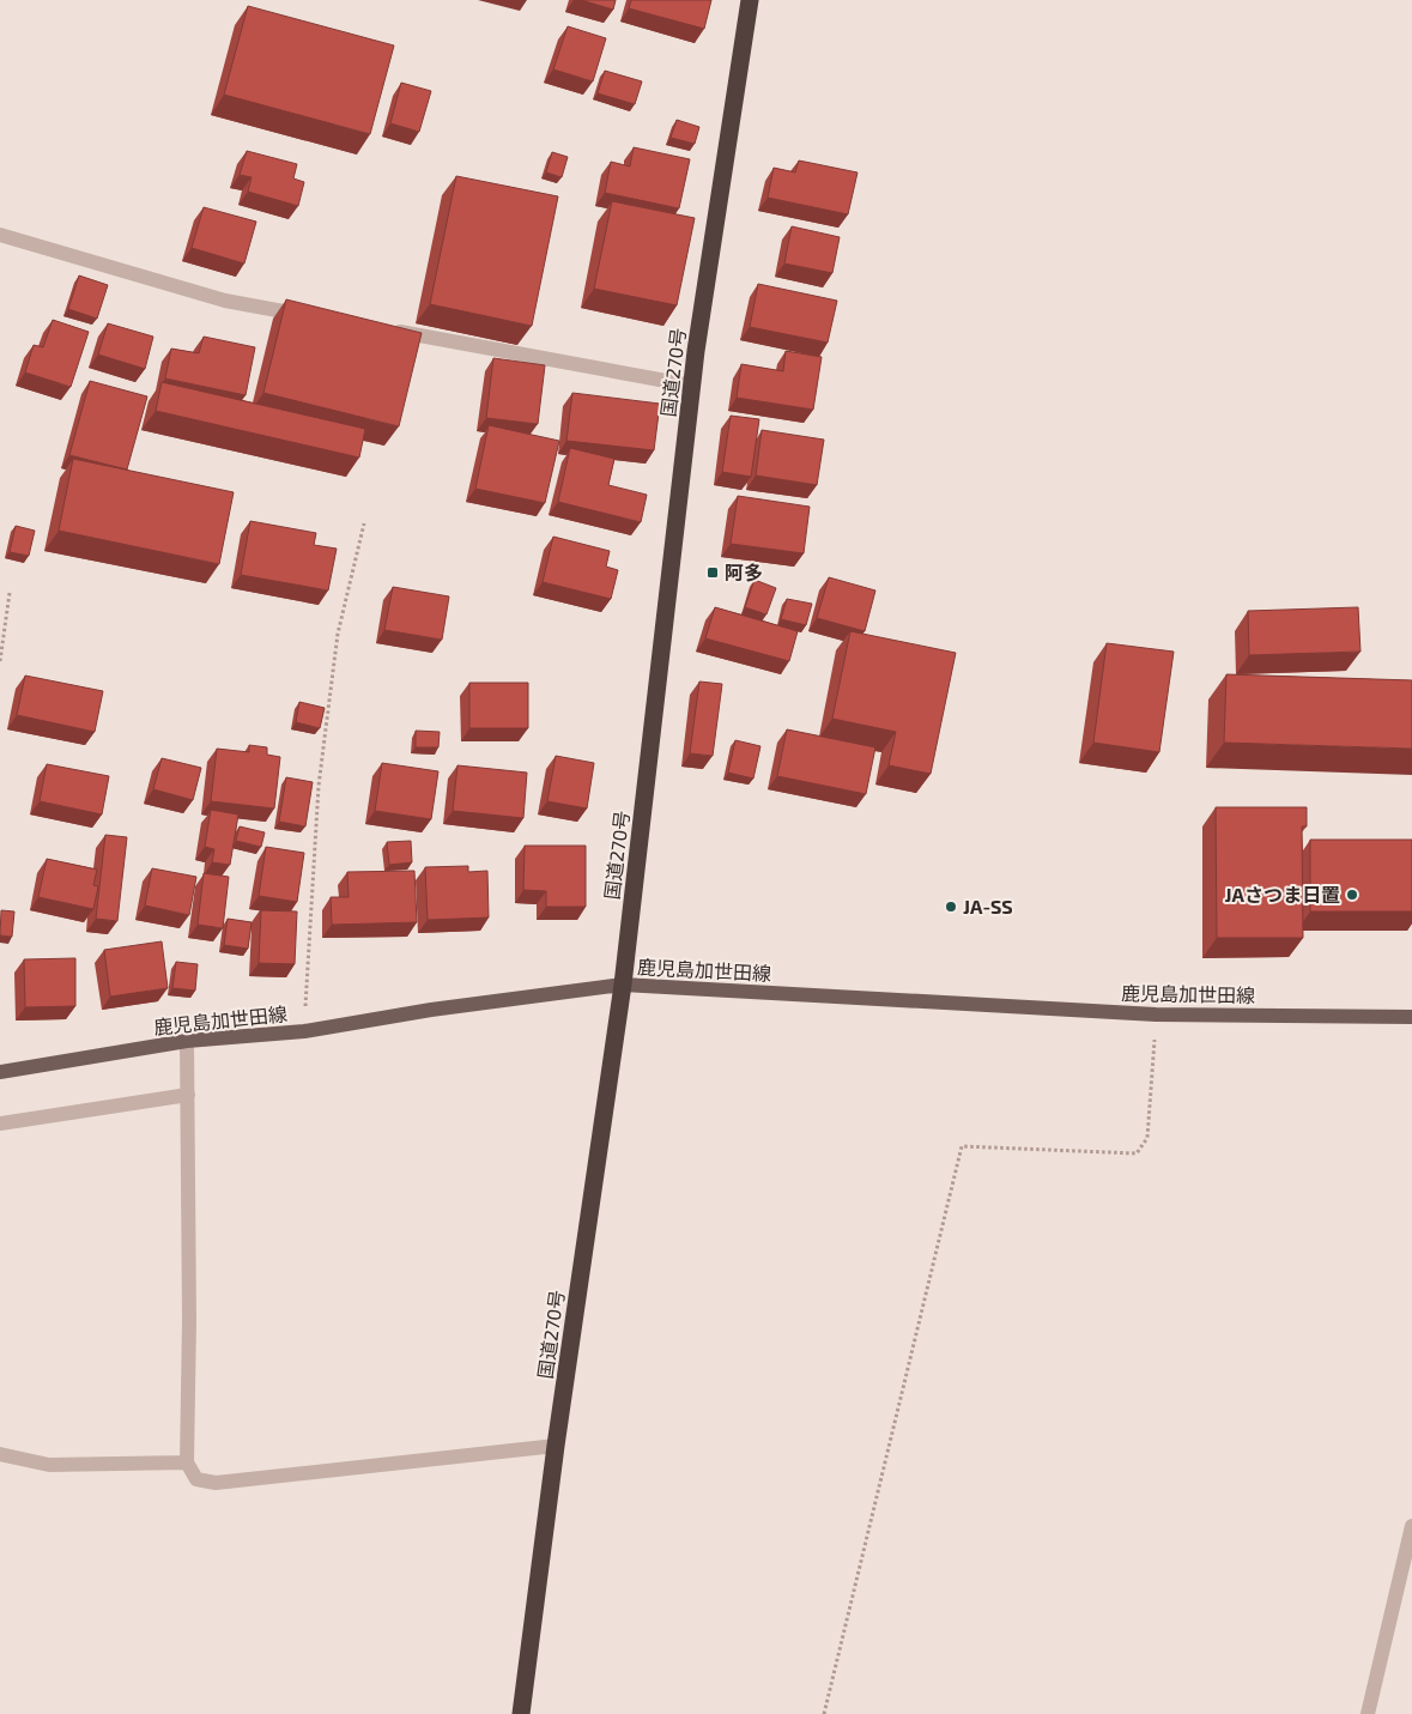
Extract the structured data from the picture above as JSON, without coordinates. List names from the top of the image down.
{
  "streets": {
    "highway": ["国道270号"],
    "main road": ["鹿児島加世田線"]
  },
  "crossings": [
    ["国道270号", "鹿児島加世田線"]
  ],
  "places": {
    "transit": ["阿多"],
    "other": ["JAさつま日置", "JA-SS"]
  }
}
